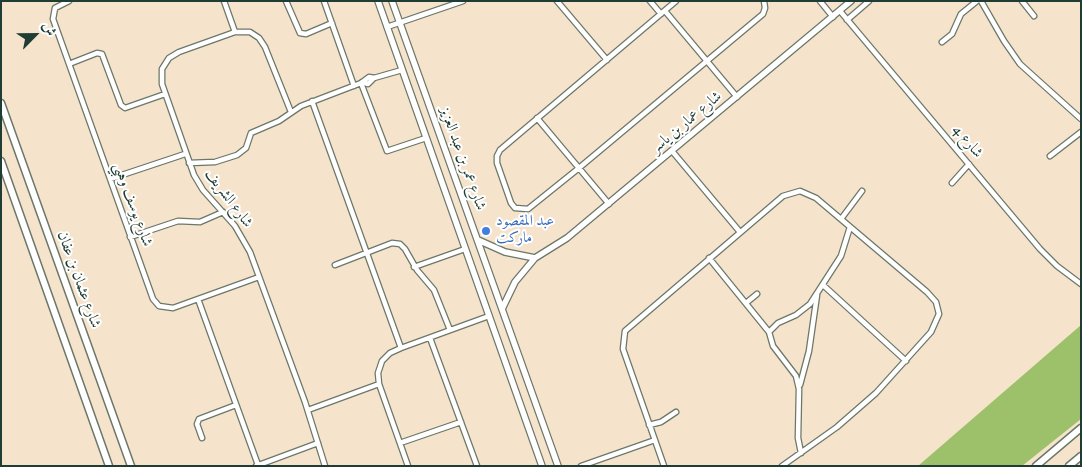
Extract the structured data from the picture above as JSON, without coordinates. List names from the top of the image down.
{
  "streets": {
    "main road": ["شارع عثمان بن عفان"],
    "street": [
      "شارع عمار بن ياسر",
      "شارع 4",
      "شارع عمر بن عبد العزيز",
      "شارع الشريف",
      "شارع يوسف وهبي"
    ]
  },
  "crossings": [
    ["شارع عمار بن ياسر", "شارع 4"],
    ["شارع عمار بن ياسر", "شارع عمر بن عبد العزيز"],
    ["شارع الشريف", "شارع يوسف وهبي"]
  ],
  "places": ["عبد المقصود ماركت"],
  "north": "top right"
}
